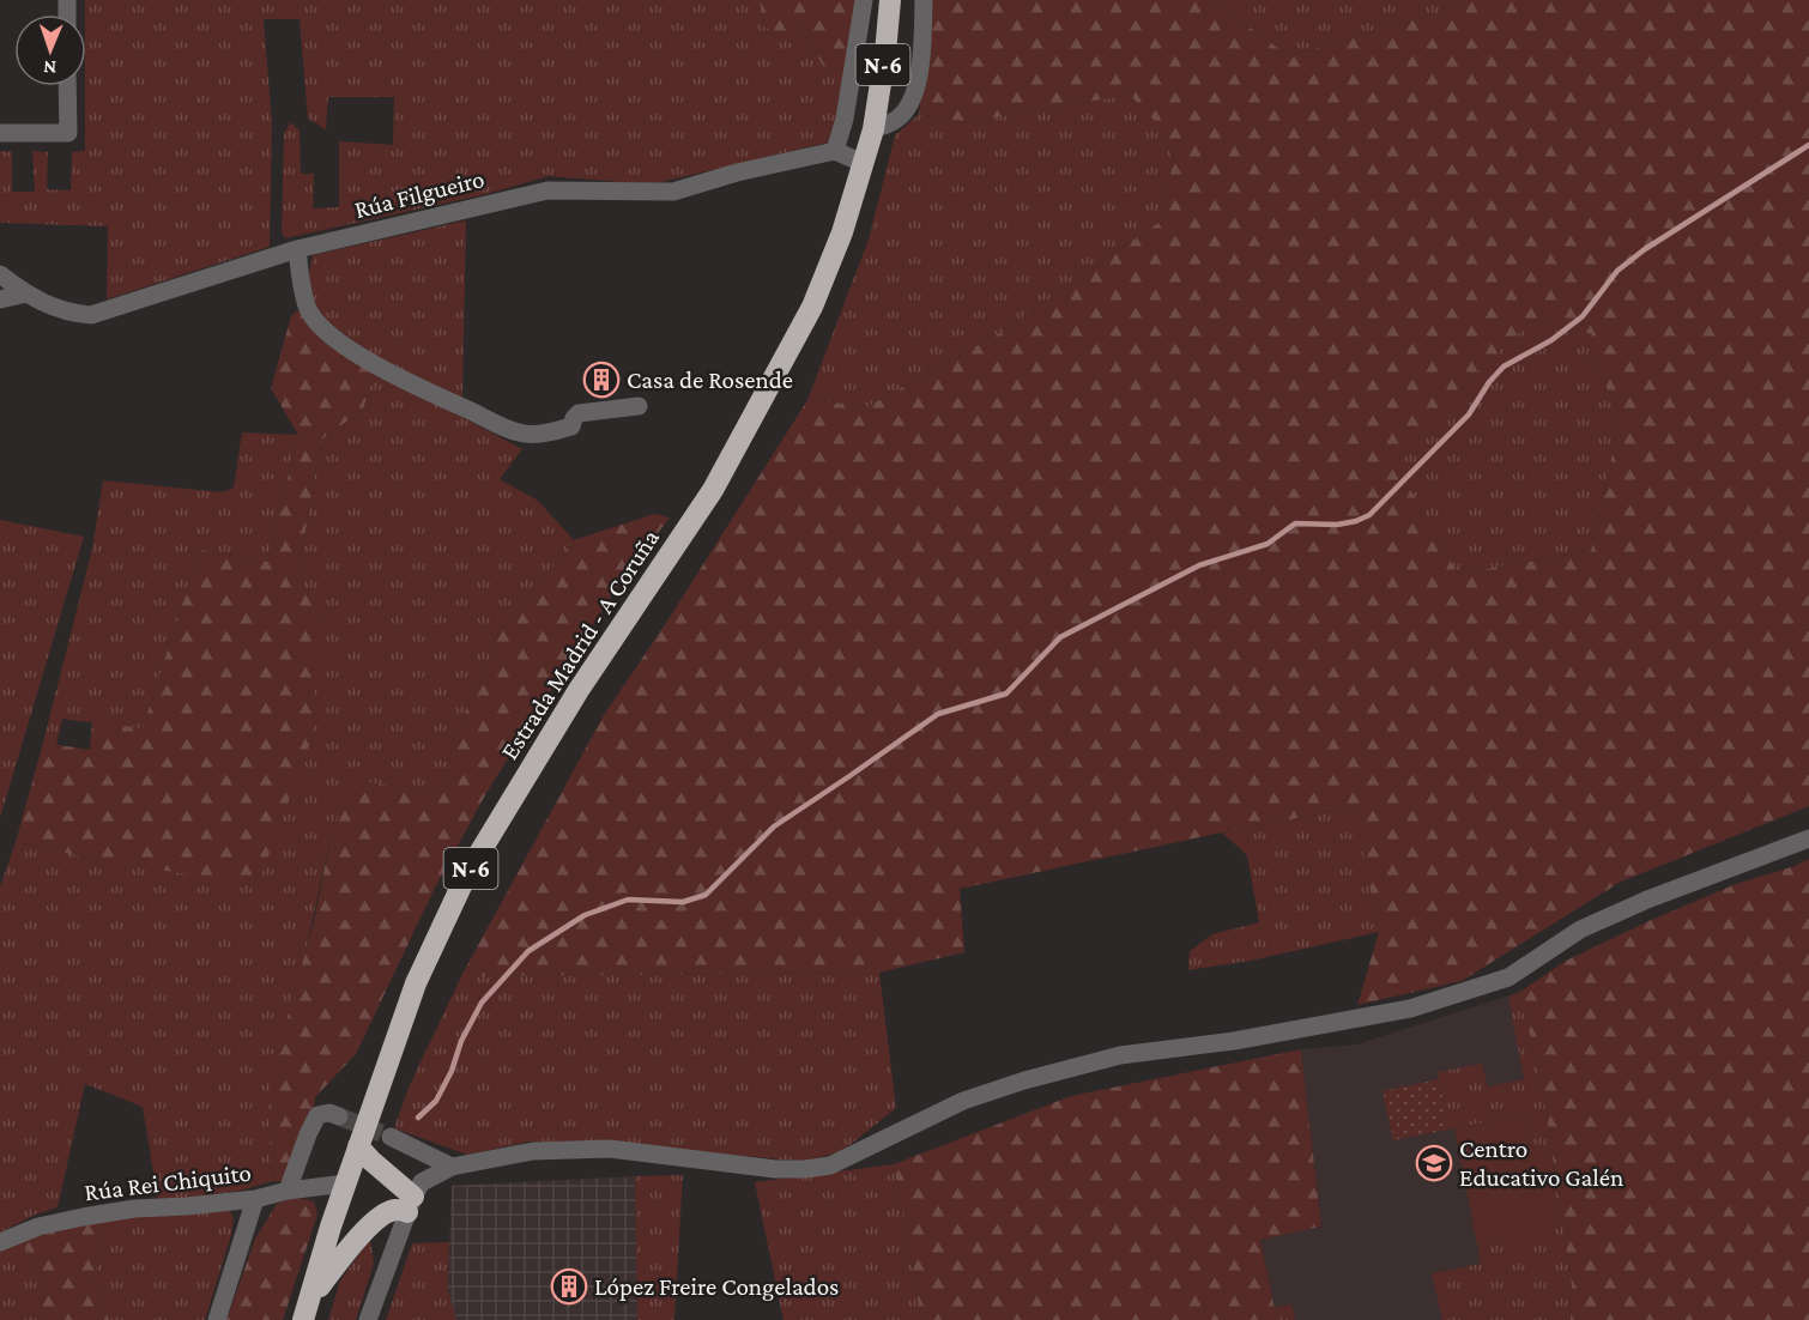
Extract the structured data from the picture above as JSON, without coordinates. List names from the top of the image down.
{
  "streets": {
    "highway": ["N-6", "Estrada Madrid - A Coruña"],
    "street": ["Rúa Filgueiro", "Rúa Rei Chiquito"]
  },
  "crossings": [
    ["Estrada Madrid - A Coruña", "Rúa Rei Chiquito"]
  ],
  "places": {
    "building": ["Casa de Rosende", "López Freire Congelados"],
    "school or university": ["Centro Educativo Galén"]
  },
  "north": "bottom"
}
